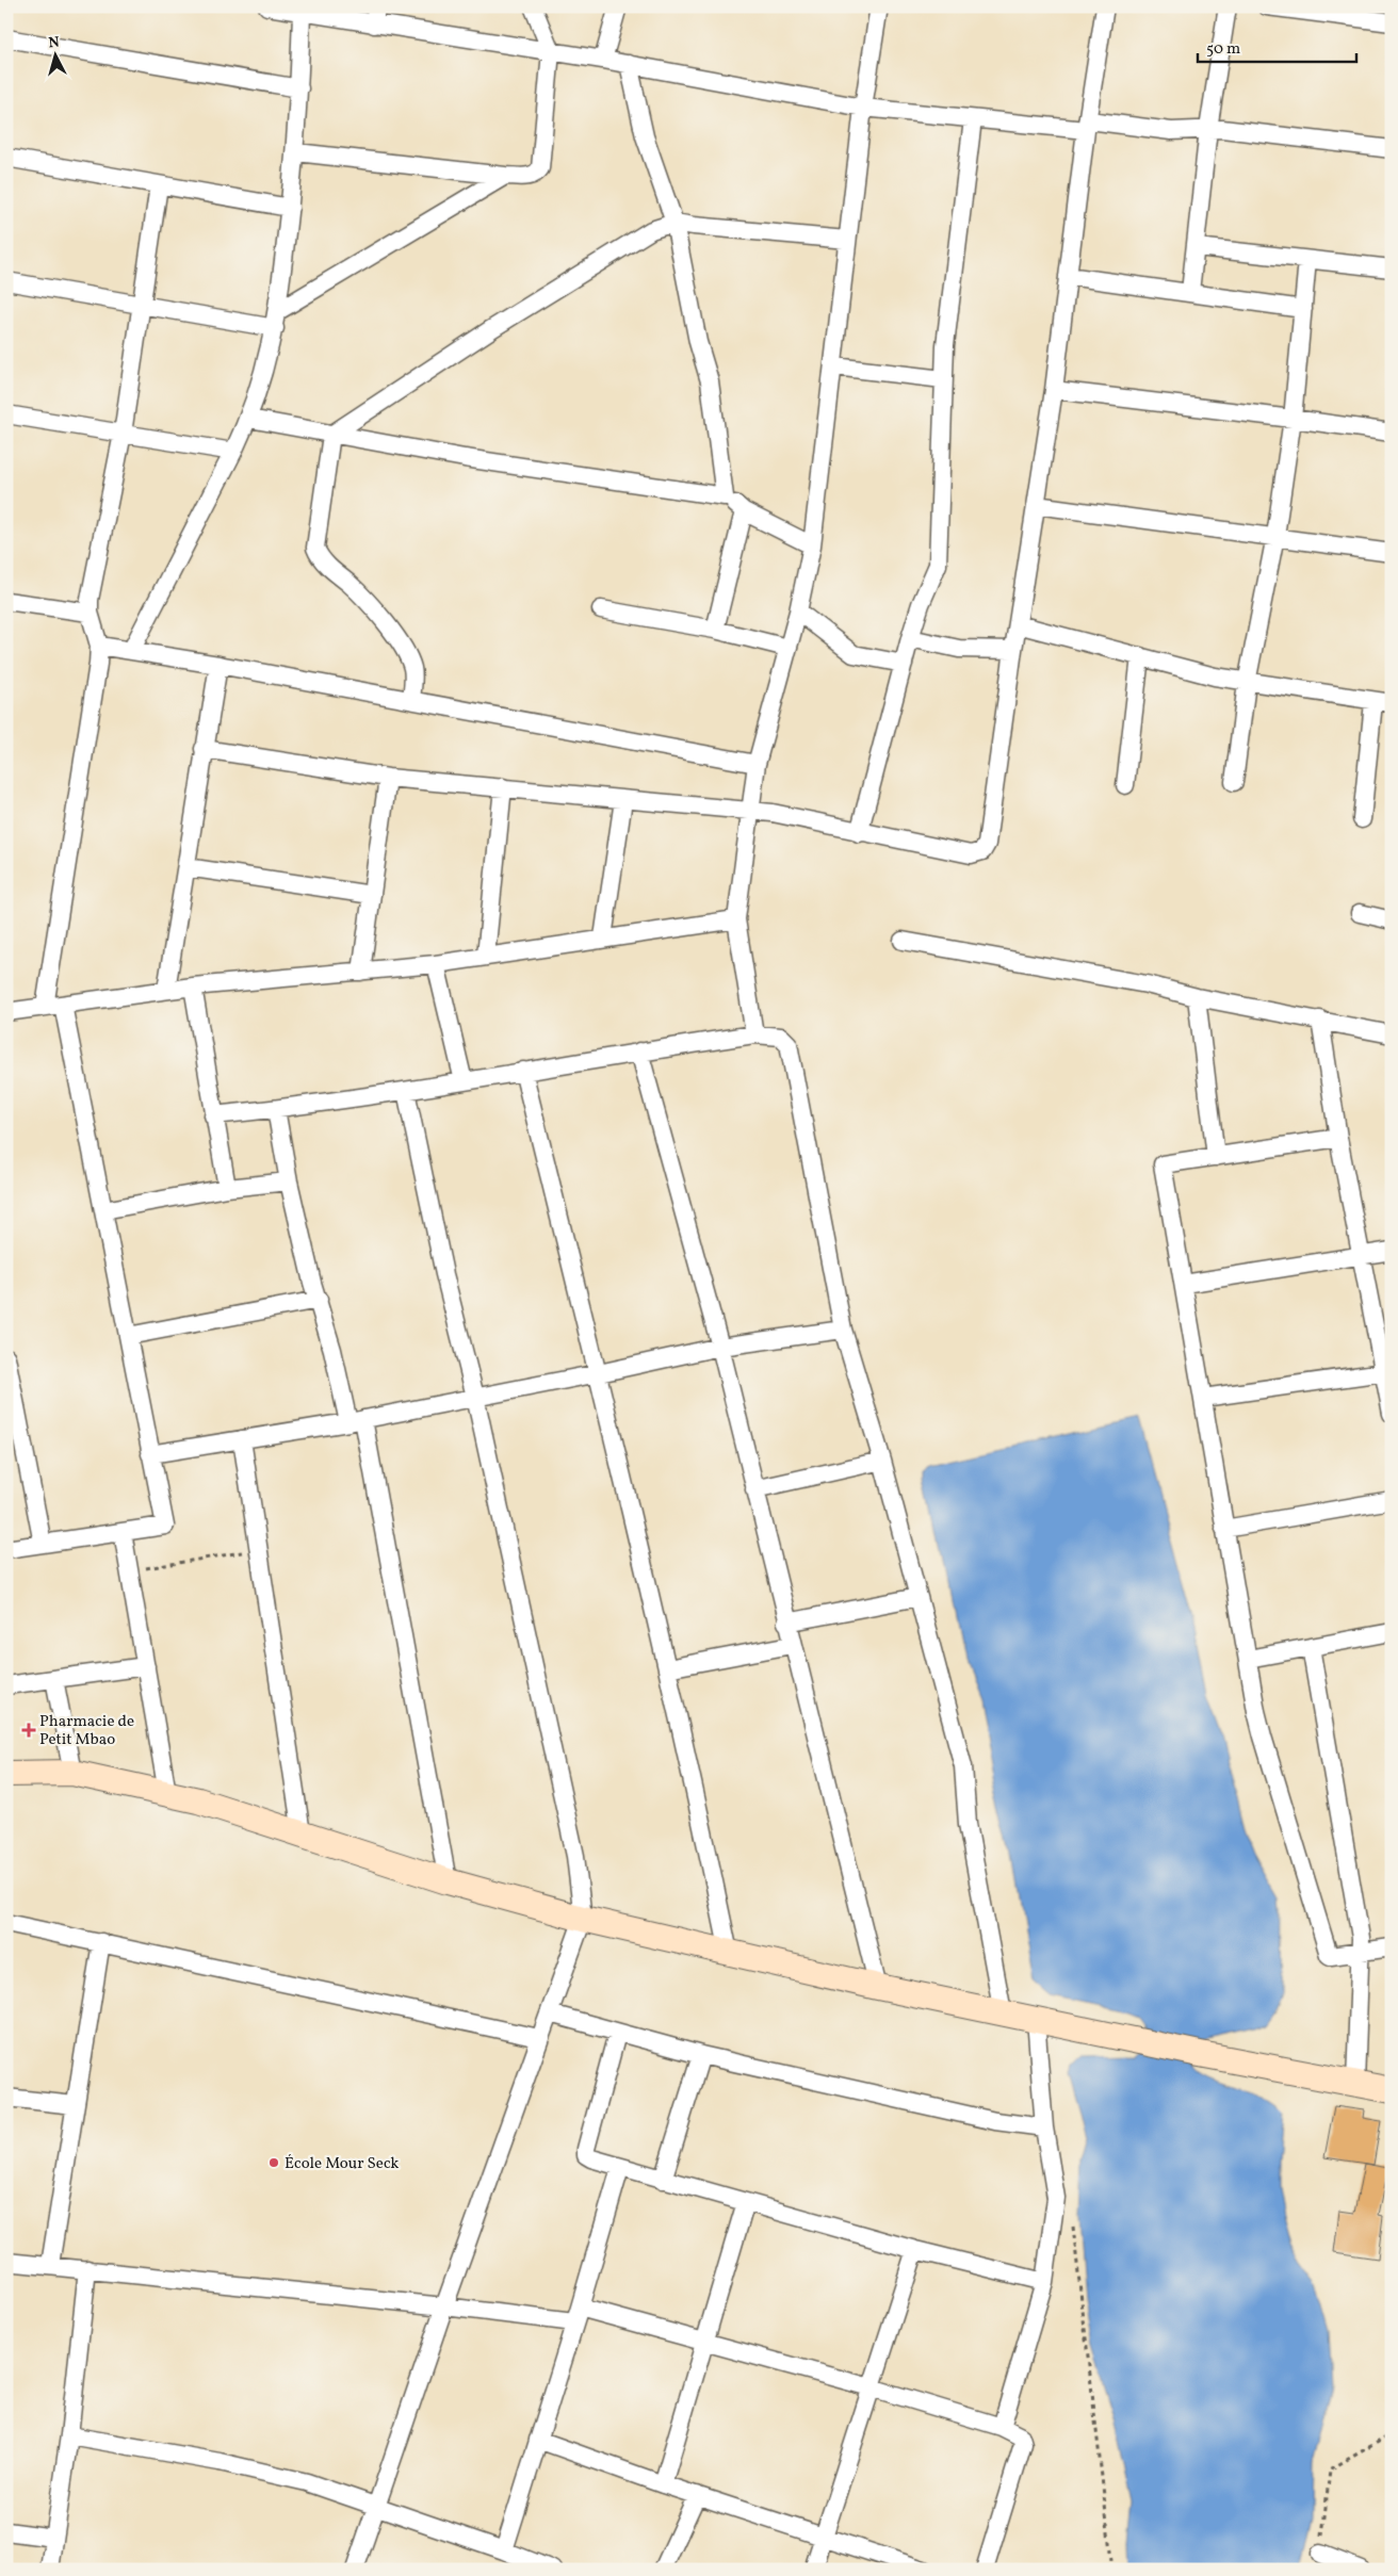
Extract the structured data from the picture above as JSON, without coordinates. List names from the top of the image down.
{
  "places": {
    "health": ["Pharmacie de Petit Mbao"],
    "other": ["École Mour Seck"]
  },
  "scale_bar": "50 m",
  "north": "top"
}
